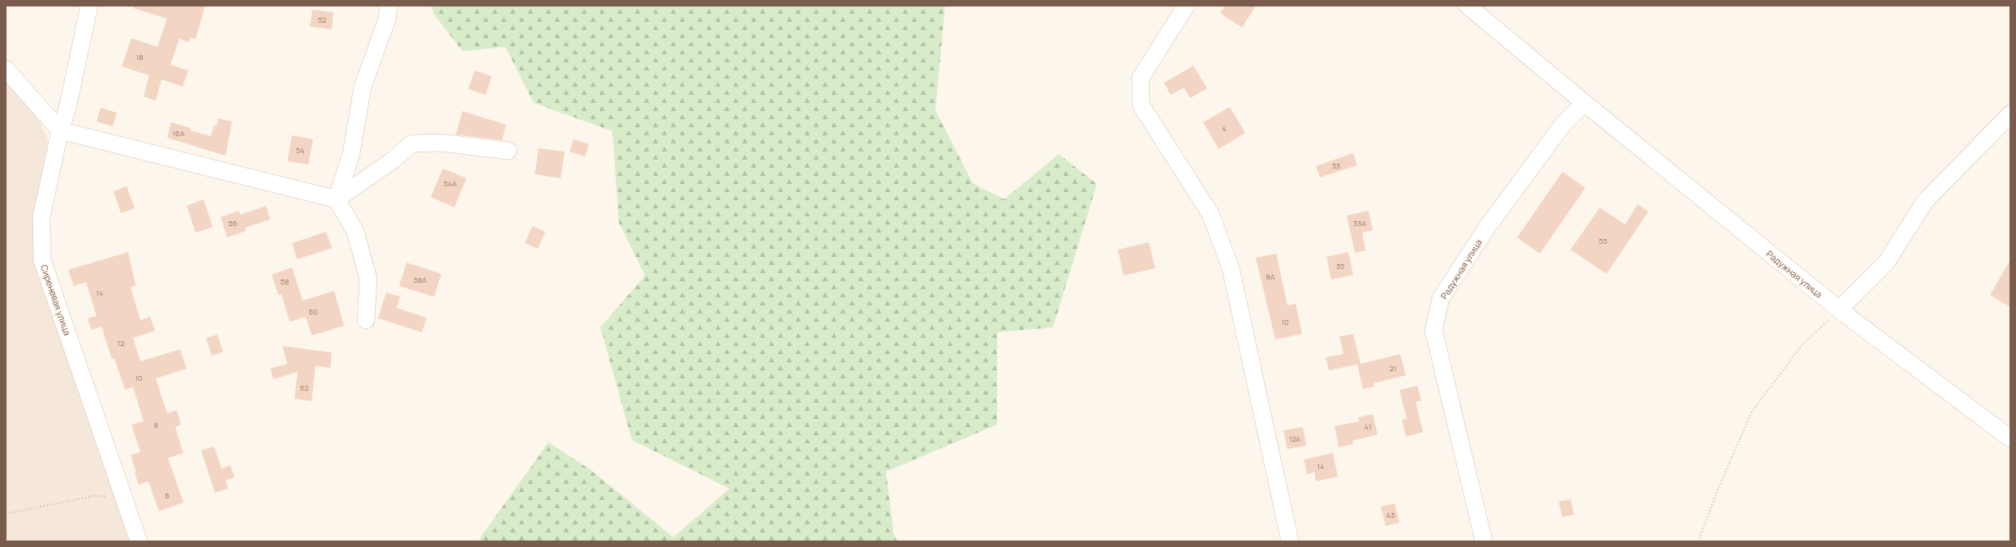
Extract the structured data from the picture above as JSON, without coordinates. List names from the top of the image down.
{
  "streets": {
    "street": ["Радужная улица", "Сиреневая улица"]
  },
  "house_numbers": [
    "52",
    "18",
    "4",
    "16А",
    "54",
    "33",
    "54А",
    "56",
    "33А",
    "55",
    "35",
    "8А",
    "58А",
    "58",
    "14",
    "60",
    "10",
    "12",
    "21",
    "10",
    "62",
    "8",
    "41",
    "12А",
    "14",
    "6",
    "43"
  ]
}
